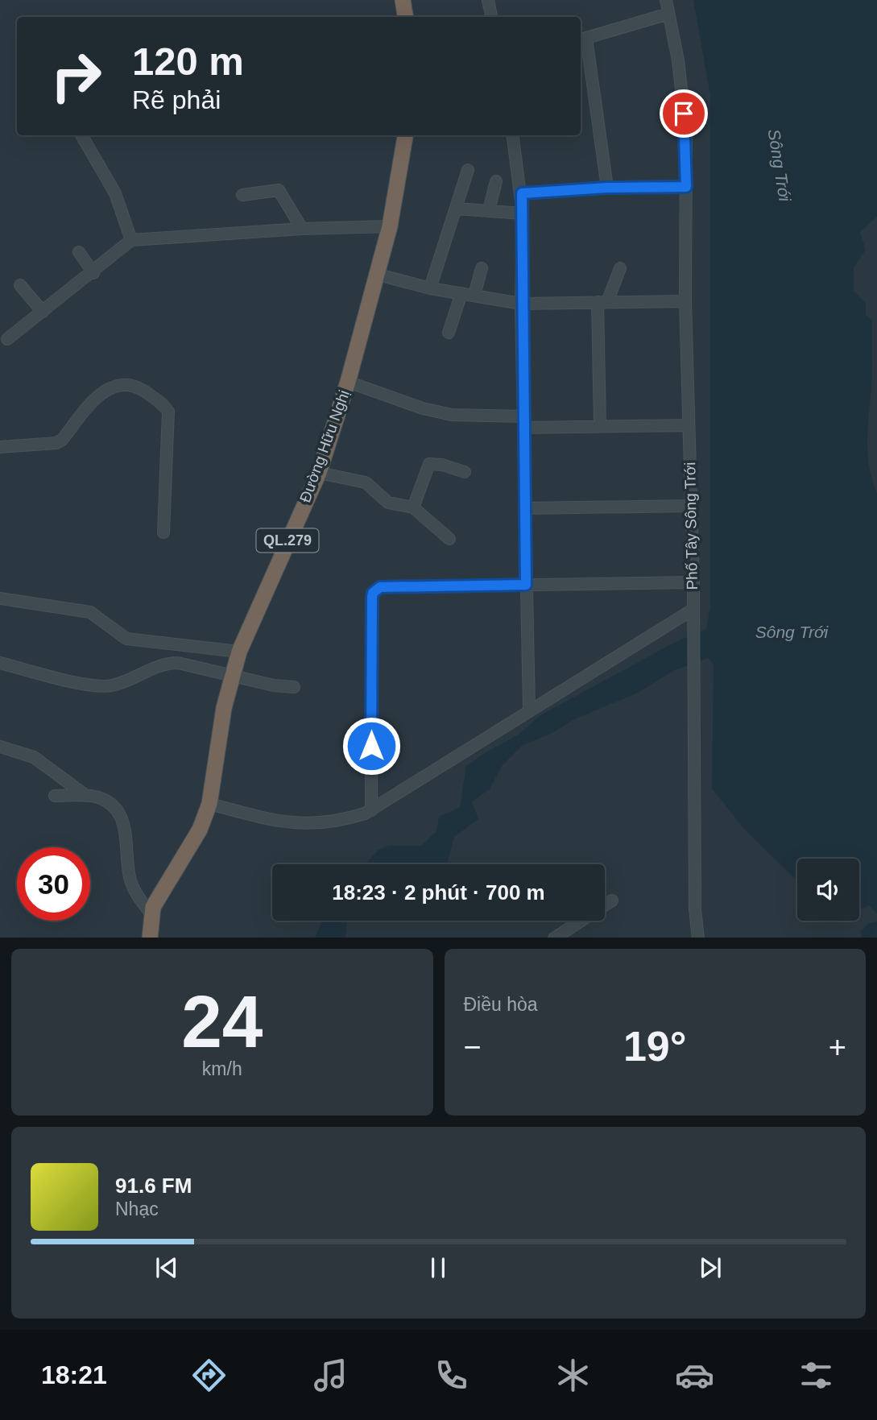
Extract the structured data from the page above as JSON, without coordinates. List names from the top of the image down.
{
  "streets": {
    "highway": ["Đường Hữu Nghị", "QL.279"],
    "street": ["Phố Tây Sông Trới"]
  },
  "crossings": [
    ["Đường Hữu Nghị", "Phố Tây Sông Trới"]
  ],
  "water": ["Sông Trới"],
  "page": {
    "turn": ["120 m", "Rẽ phải"],
    "limit": "30",
    "trip": "18:23 · 2 phút · 700 m",
    "tile": [
      ["24", "km/h"],
      "Điều hòa"
    ],
    "heat": ["−", "19°", "+"],
    "song": ["91.6 FM", "Nhạc"],
    "tabs": "18:21"
  }
}
